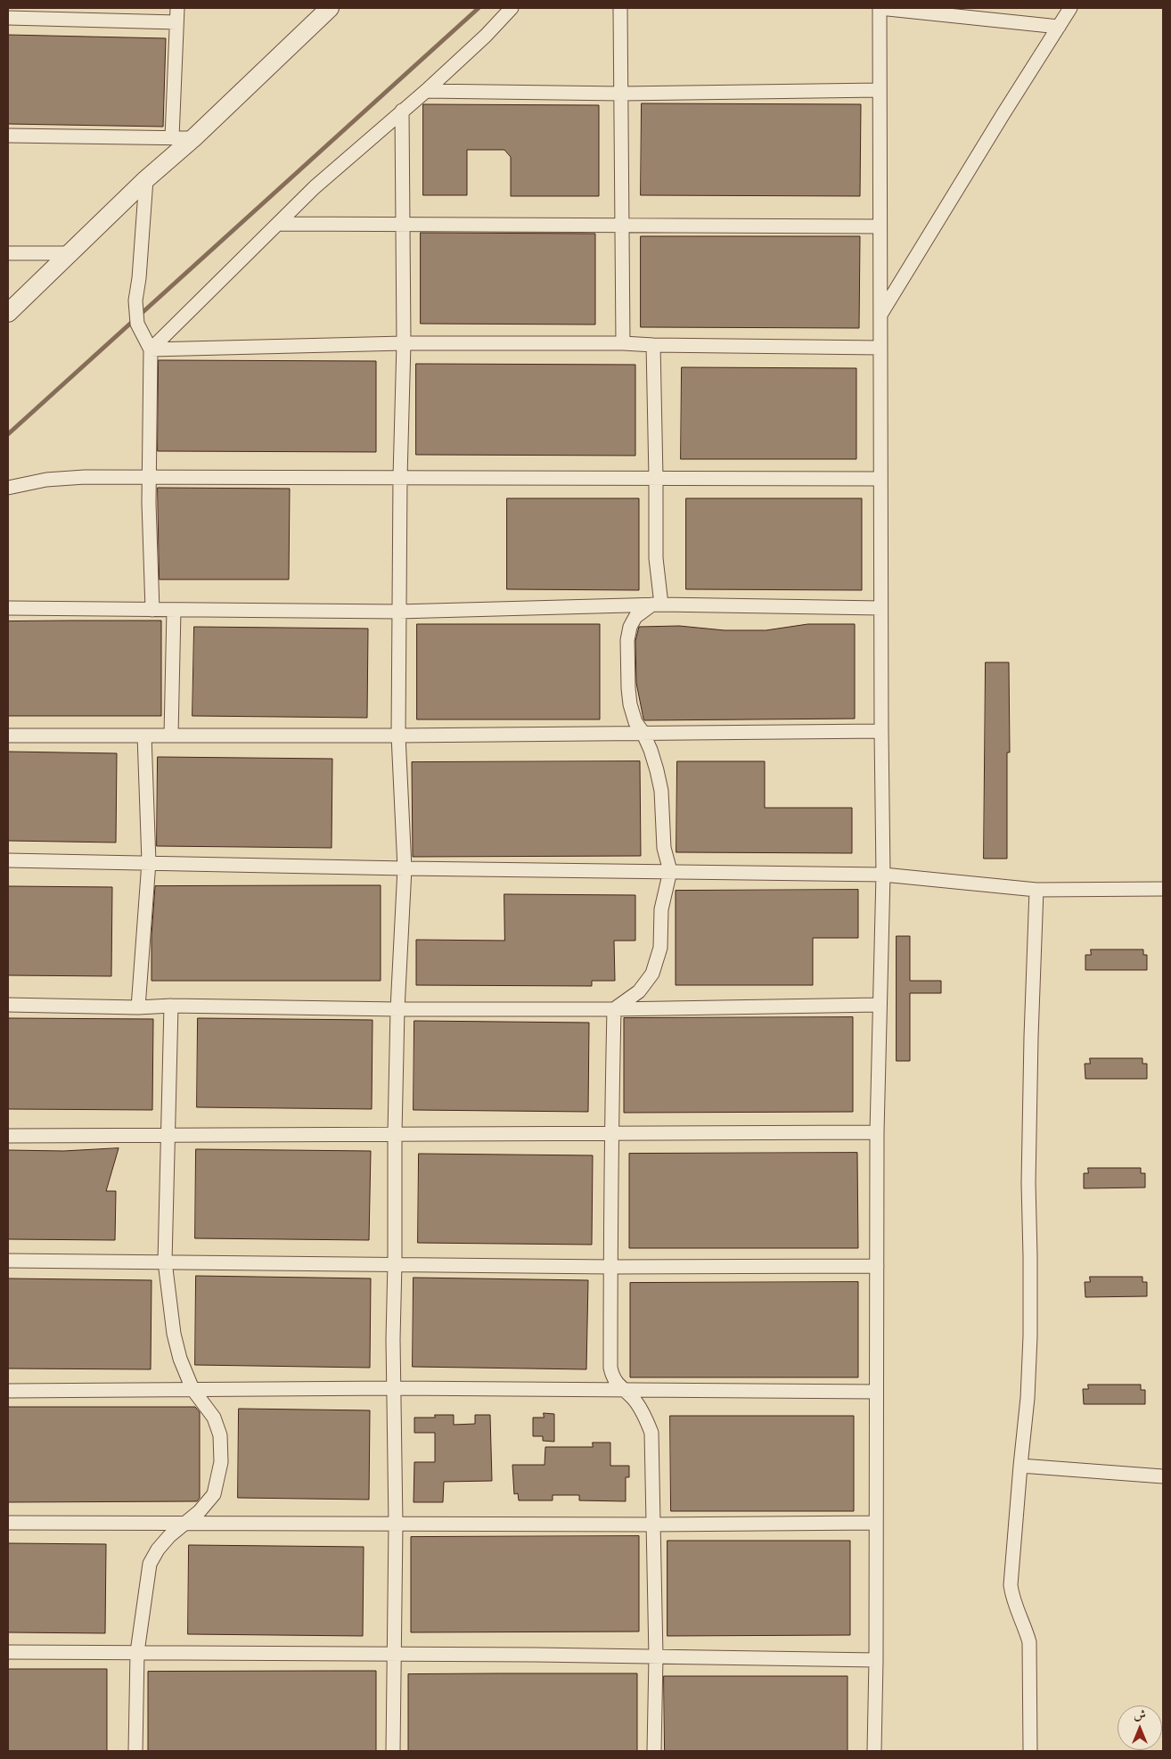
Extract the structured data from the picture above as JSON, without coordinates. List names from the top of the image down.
{
  "north": "top"
}
